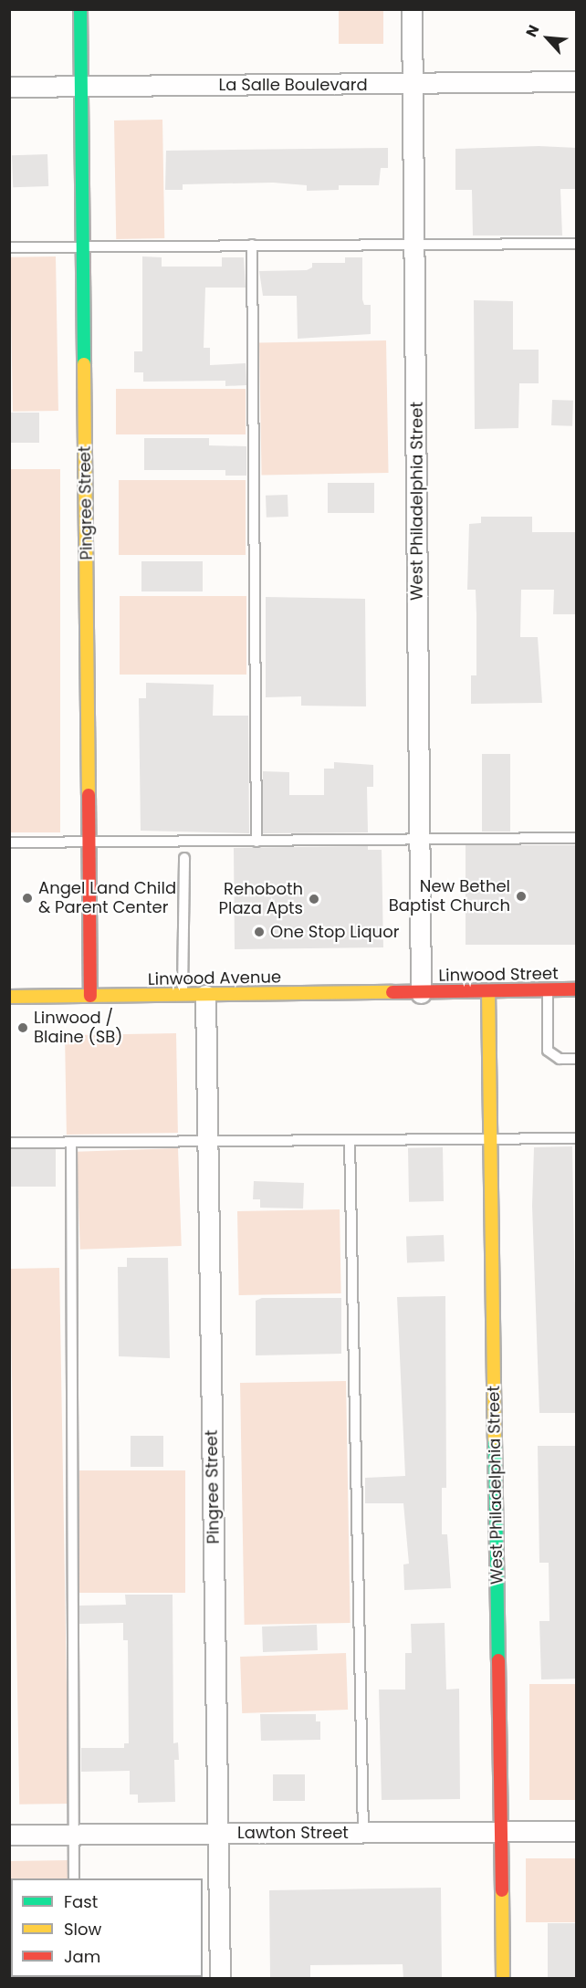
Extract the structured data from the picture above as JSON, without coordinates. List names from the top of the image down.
{
  "streets": {
    "street": [
      "La Salle Boulevard",
      "West Philadelphia Street",
      "Pingree Street",
      "Linwood Street",
      "Linwood Avenue",
      "Lawton Street"
    ]
  },
  "crossings": [
    ["La Salle Boulevard", "West Philadelphia Street"],
    ["La Salle Boulevard", "Pingree Street"],
    ["West Philadelphia Street", "Linwood Street"],
    ["West Philadelphia Street", "Linwood Avenue"],
    ["West Philadelphia Street", "Lawton Street"],
    ["Pingree Street", "Linwood Avenue"],
    ["Pingree Street", "Lawton Street"],
    ["Linwood Street", "Linwood Avenue"]
  ],
  "places": [
    "New Bethel Baptist Church",
    "Angel Land Child & Parent Center",
    "Rehoboth Plaza Apts",
    "One Stop Liquor",
    "Linwood / Blaine (SB)"
  ],
  "legend": ["Fast", "Slow", "Jam"],
  "north": "top left"
}
